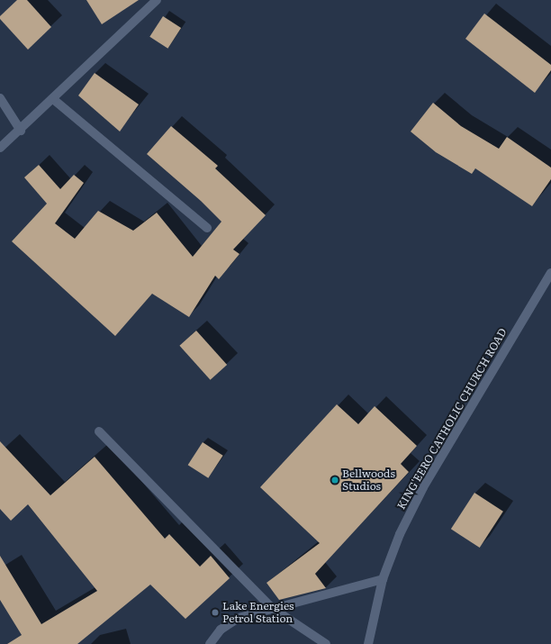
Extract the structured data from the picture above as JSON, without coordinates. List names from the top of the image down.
{
  "streets": {
    "street": ["KING'EERO CATHOLIC CHURCH ROAD"]
  },
  "places": ["Bellwoods Studios", "Lake Energies Petrol Station"]
}
